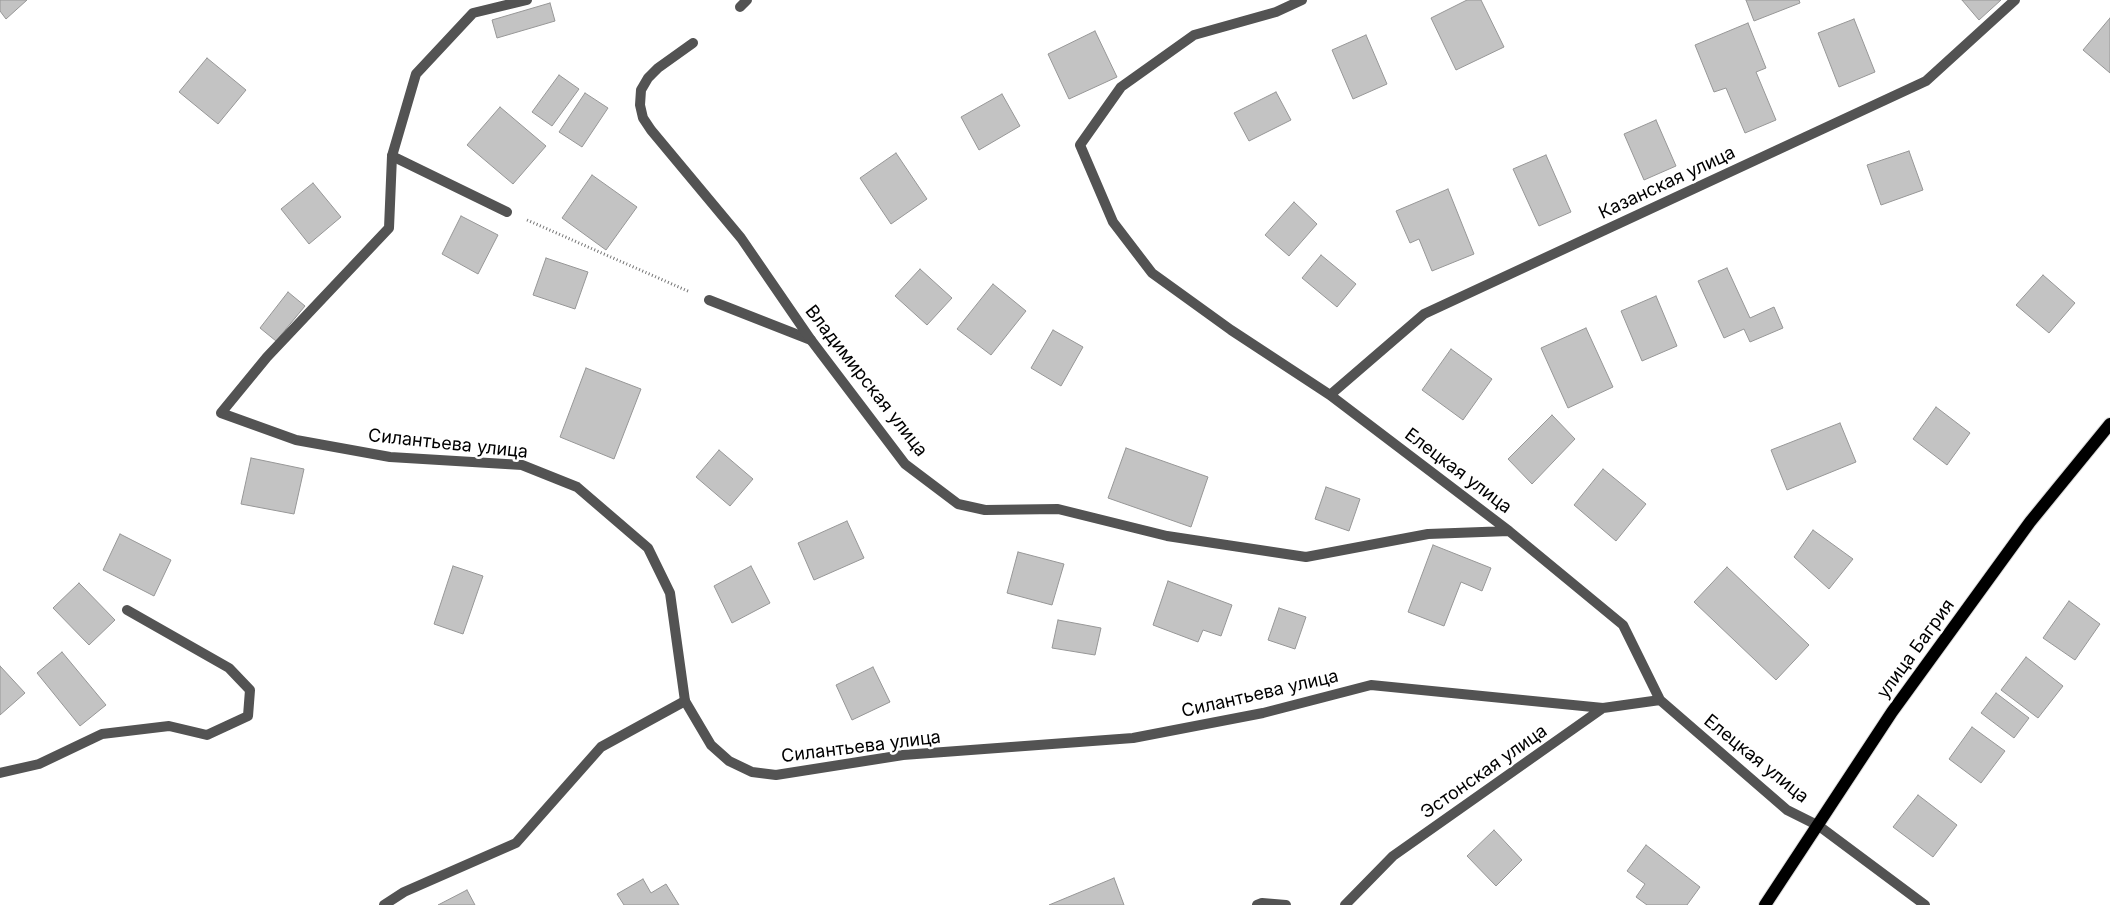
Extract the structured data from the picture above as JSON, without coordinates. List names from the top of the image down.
{
  "streets": {
    "main road": ["улица Багрия"],
    "street": [
      "Казанская улица",
      "Владимирская улица",
      "Силантьева улица",
      "Елецкая улица",
      "Эстонская улица"
    ]
  },
  "crossings": [
    ["Казанская улица", "Елецкая улица"],
    ["Владимирская улица", "Елецкая улица"],
    ["Силантьева улица", "Эстонская улица"],
    ["Елецкая улица", "улица Багрия"],
    ["Елецкая улица", "Эстонская улица"]
  ]
}
